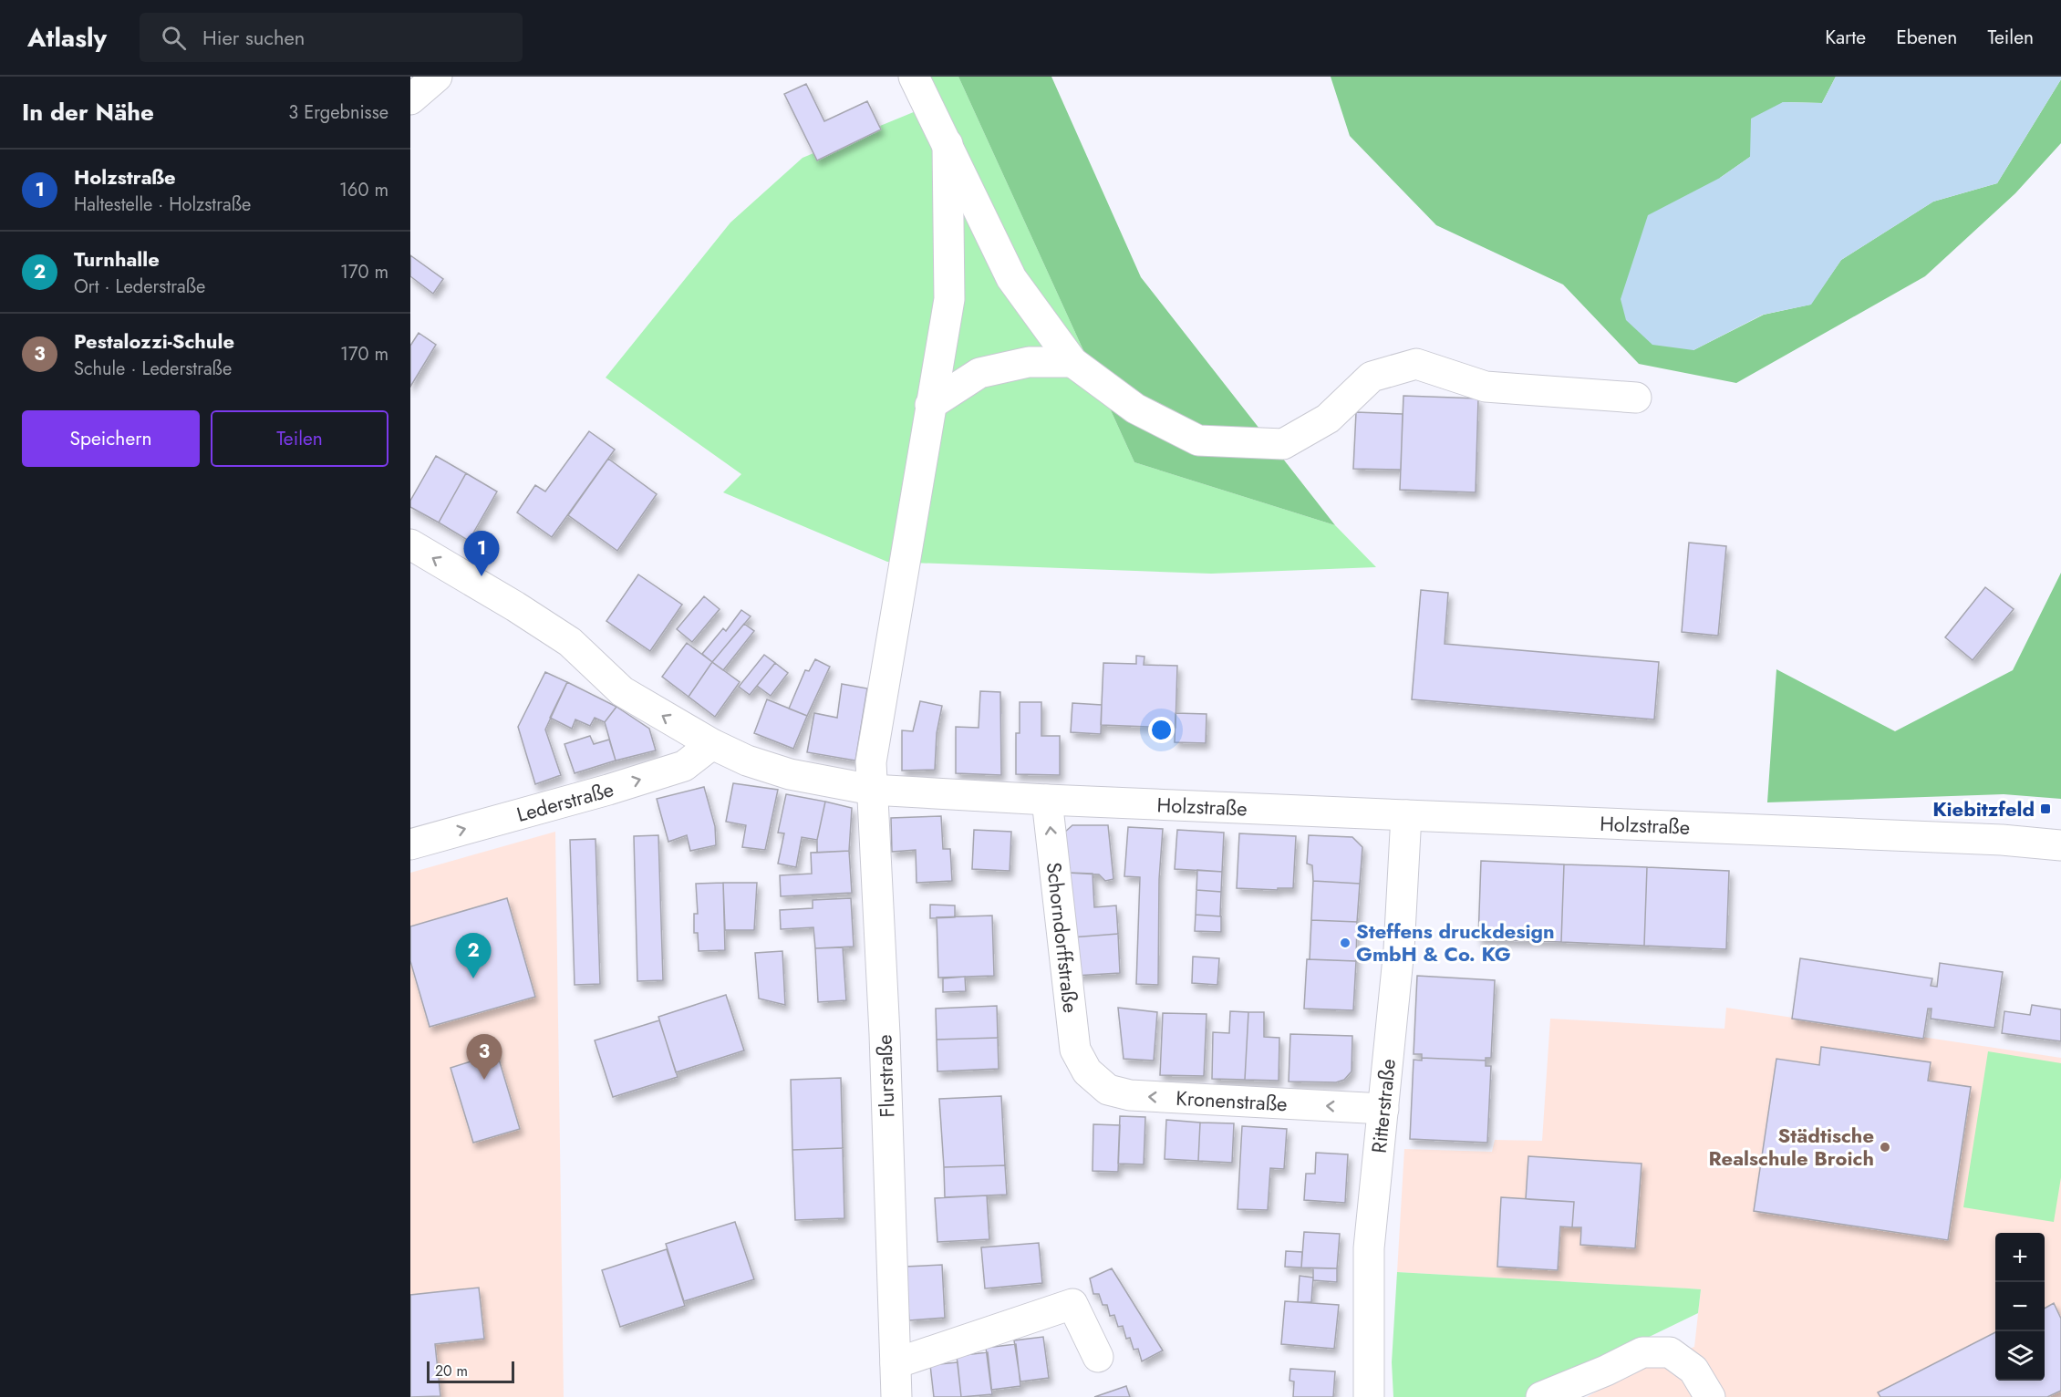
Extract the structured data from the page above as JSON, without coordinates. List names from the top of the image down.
{
  "streets": {
    "street": [
      "Lederstraße",
      "Holzstraße",
      "Schorndorffstraße",
      "Flurstraße",
      "Kronenstraße",
      "Ritterstraße"
    ]
  },
  "crossings": [
    ["Lederstraße", "Holzstraße"],
    ["Holzstraße", "Schorndorffstraße"],
    ["Holzstraße", "Flurstraße"],
    ["Holzstraße", "Ritterstraße"],
    ["Schorndorffstraße", "Kronenstraße"],
    ["Kronenstraße", "Ritterstraße"]
  ],
  "one_way": ["Lederstraße", "Schorndorffstraße", "Kronenstraße"],
  "places": {
    "transit": ["Kiebitzfeld"],
    "other": ["Steffens druckdesign GmbH & Co. KG", "Städtische Realschule Broich"]
  },
  "scale_bar": "20 m",
  "page": {
    "header": "Atlasly",
    "search": "Hier suchen",
    "nav": ["Karte", "Ebenen", "Teilen"],
    "heading": ["In der Nähe", "3 Ergebnisse"],
    "list": [
      {
        "mark": "1",
        "name": "Holzstraße",
        "note": "Haltestelle · Holzstraße",
        "value": "160 m"
      },
      {
        "mark": "2",
        "name": "Turnhalle",
        "note": "Ort · Lederstraße",
        "value": "170 m"
      },
      {
        "mark": "3",
        "name": "Pestalozzi-Schule",
        "note": "Schule · Lederstraße",
        "value": "170 m"
      }
    ],
    "buttons": ["Speichern", "Teilen"],
    "pins": ["1", "2", "3"],
    "map_buttons": ["+", "−"],
    "scale": "20 m"
  }
}
